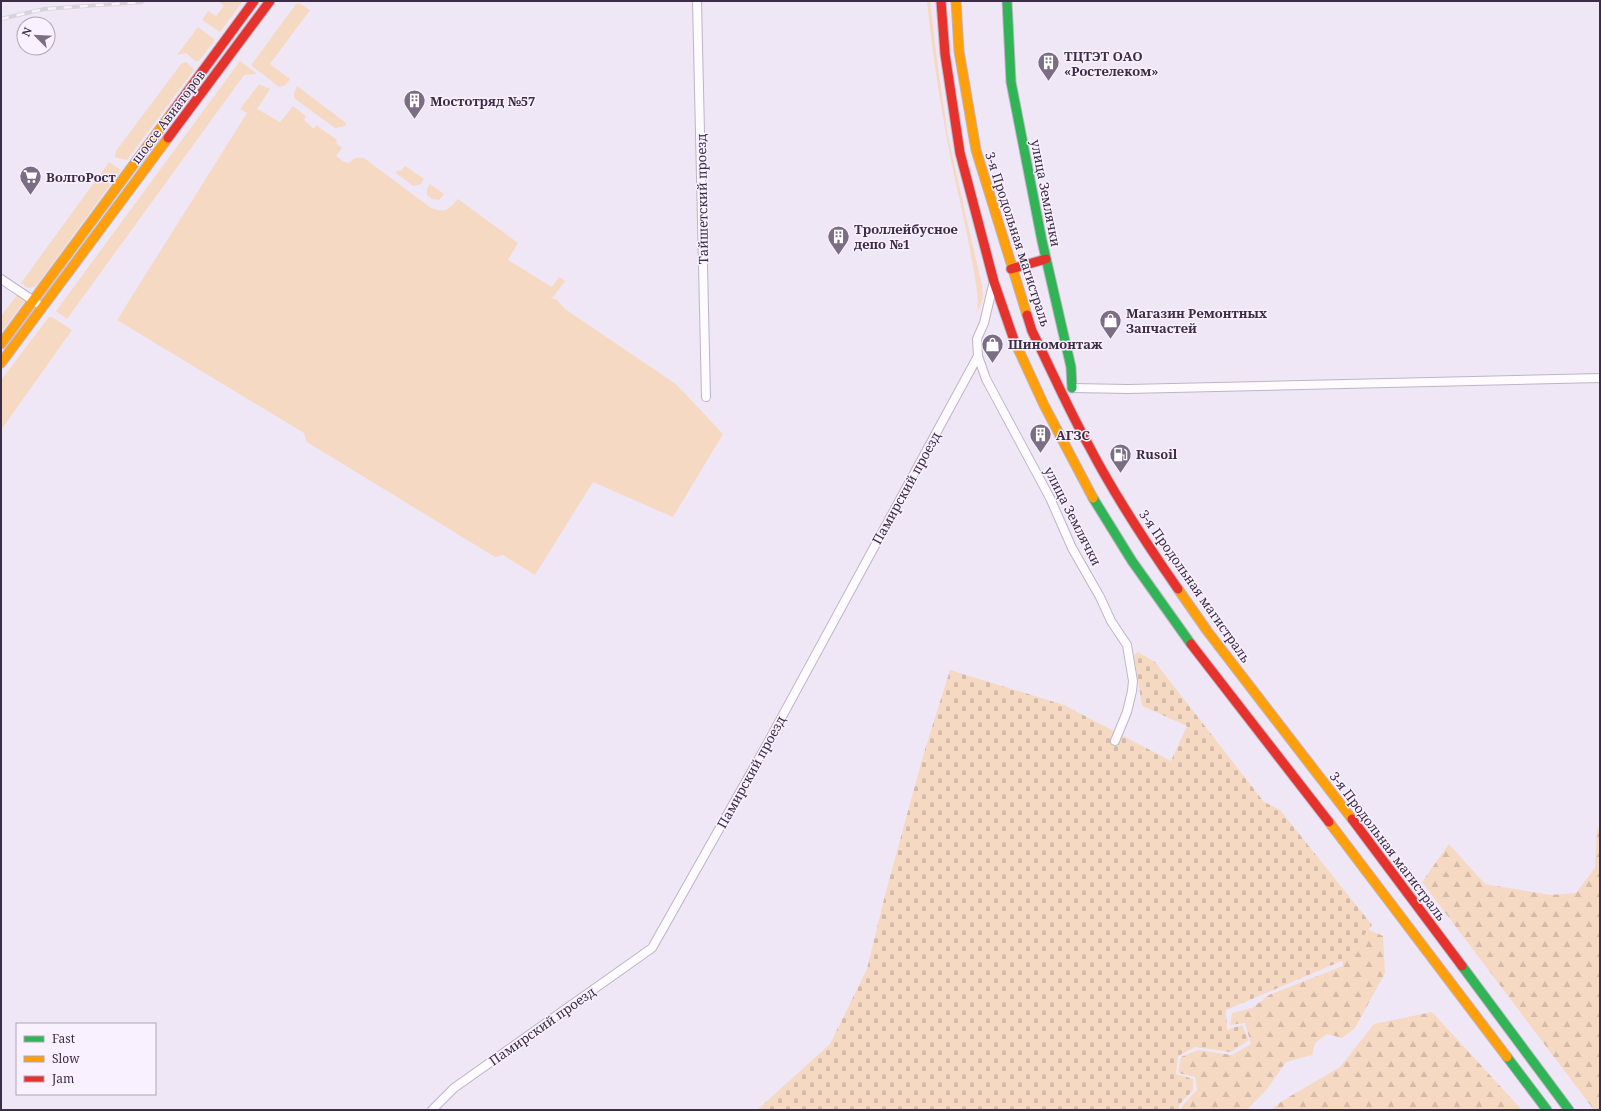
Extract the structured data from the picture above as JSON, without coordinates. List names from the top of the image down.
{
  "streets": {
    "main road": ["шоссе Авиаторов", "улица Землячки", "3-я Продольная магистраль"],
    "street": ["Тайшетский проезд", "Памирский проезд"]
  },
  "crossings": [
    ["улица Землячки", "3-я Продольная магистраль"],
    ["улица Землячки", "Памирский проезд"]
  ],
  "places": {
    "building": [
      "ТЦТЭТ ОАО «Ростелеком»",
      "Мостотряд №57",
      "Троллейбусное депо №1",
      "АГЗС"
    ],
    "supermarket": ["ВолгоРост"],
    "shop": ["Магазин Ремонтных Запчастей", "Шиномонтаж"],
    "fuel station": ["Rusoil"]
  },
  "legend": ["Fast", "Slow", "Jam"],
  "north": "top left"
}
